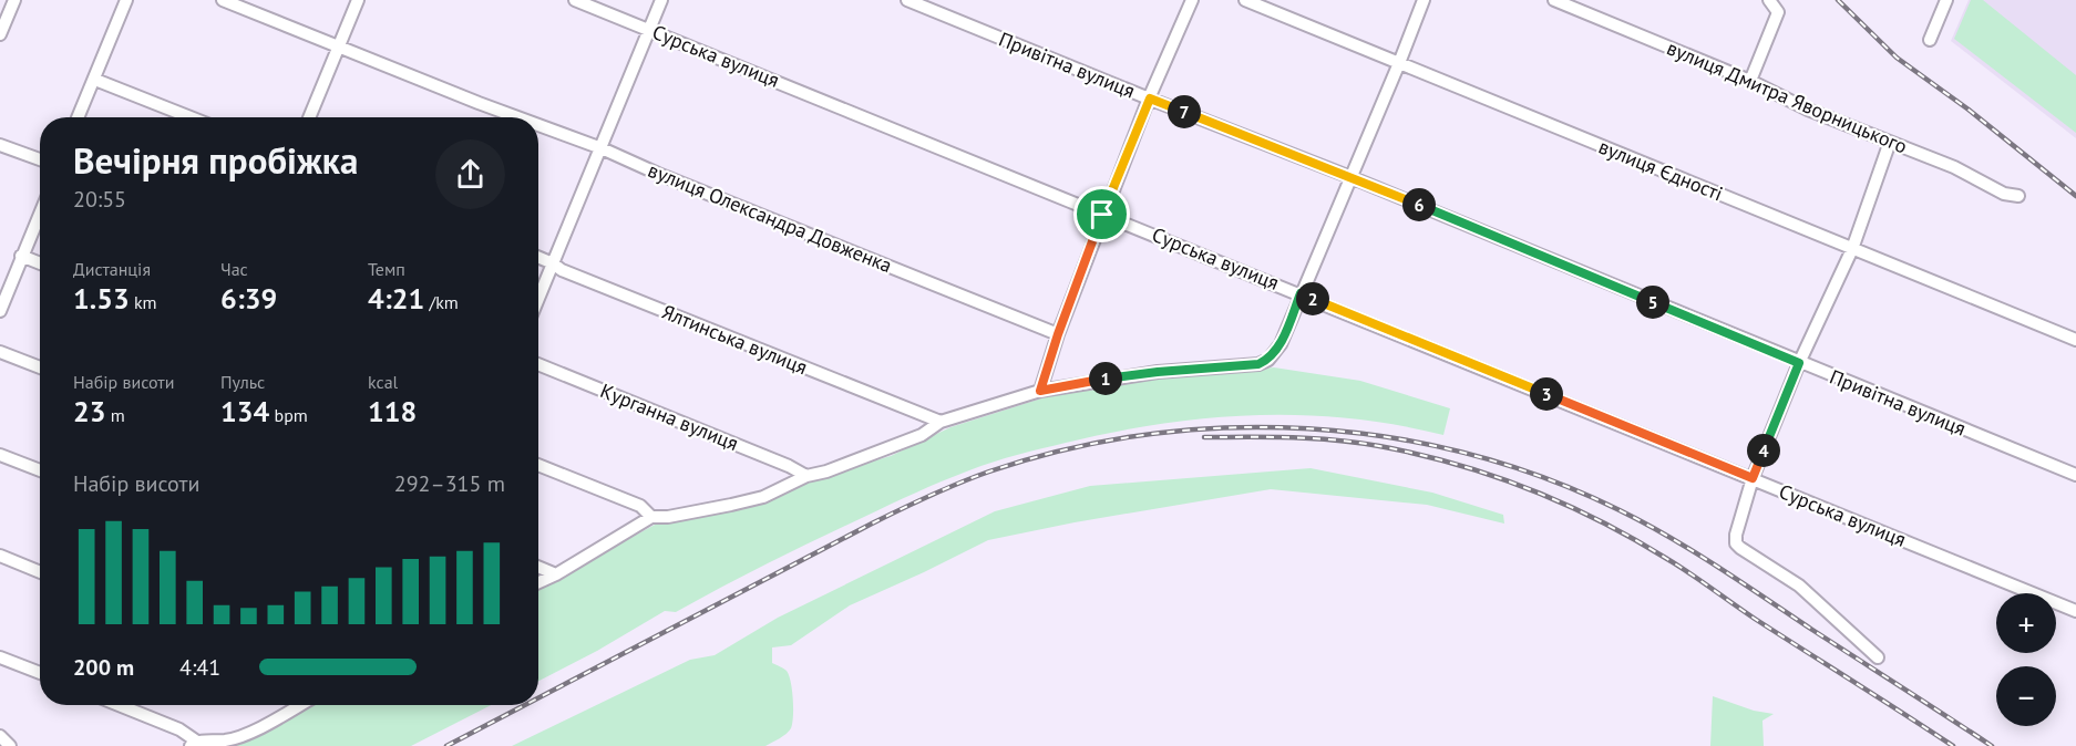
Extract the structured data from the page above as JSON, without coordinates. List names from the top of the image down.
{
  "streets": {
    "street": [
      "Сурська вулиця",
      "Привітна вулиця",
      "вулиця Дмитра Яворницького",
      "вулиця Єдності",
      "вулиця Олександра Довженка",
      "Ялтинська вулиця",
      "Курганна вулиця"
    ]
  },
  "page": {
    "pins": [
      "7",
      "6",
      "2",
      "5",
      "1",
      "3",
      "4"
    ],
    "heading": ["Вечірня пробіжка", "20:55"],
    "stats": [
      ["Дистанція", "1.53 km"],
      ["Час", "6:39"],
      ["Темп", "4:21 /km"],
      ["Набір висоти", "23 m"],
      ["Пульс", "134 bpm"],
      ["kcal", "118"]
    ],
    "chart": ["Набір висоти", "292–315 m"],
    "map_buttons": ["+", "−"],
    "list": [
      {
        "name": "200 m",
        "note": "4:41"
      }
    ]
  }
}
